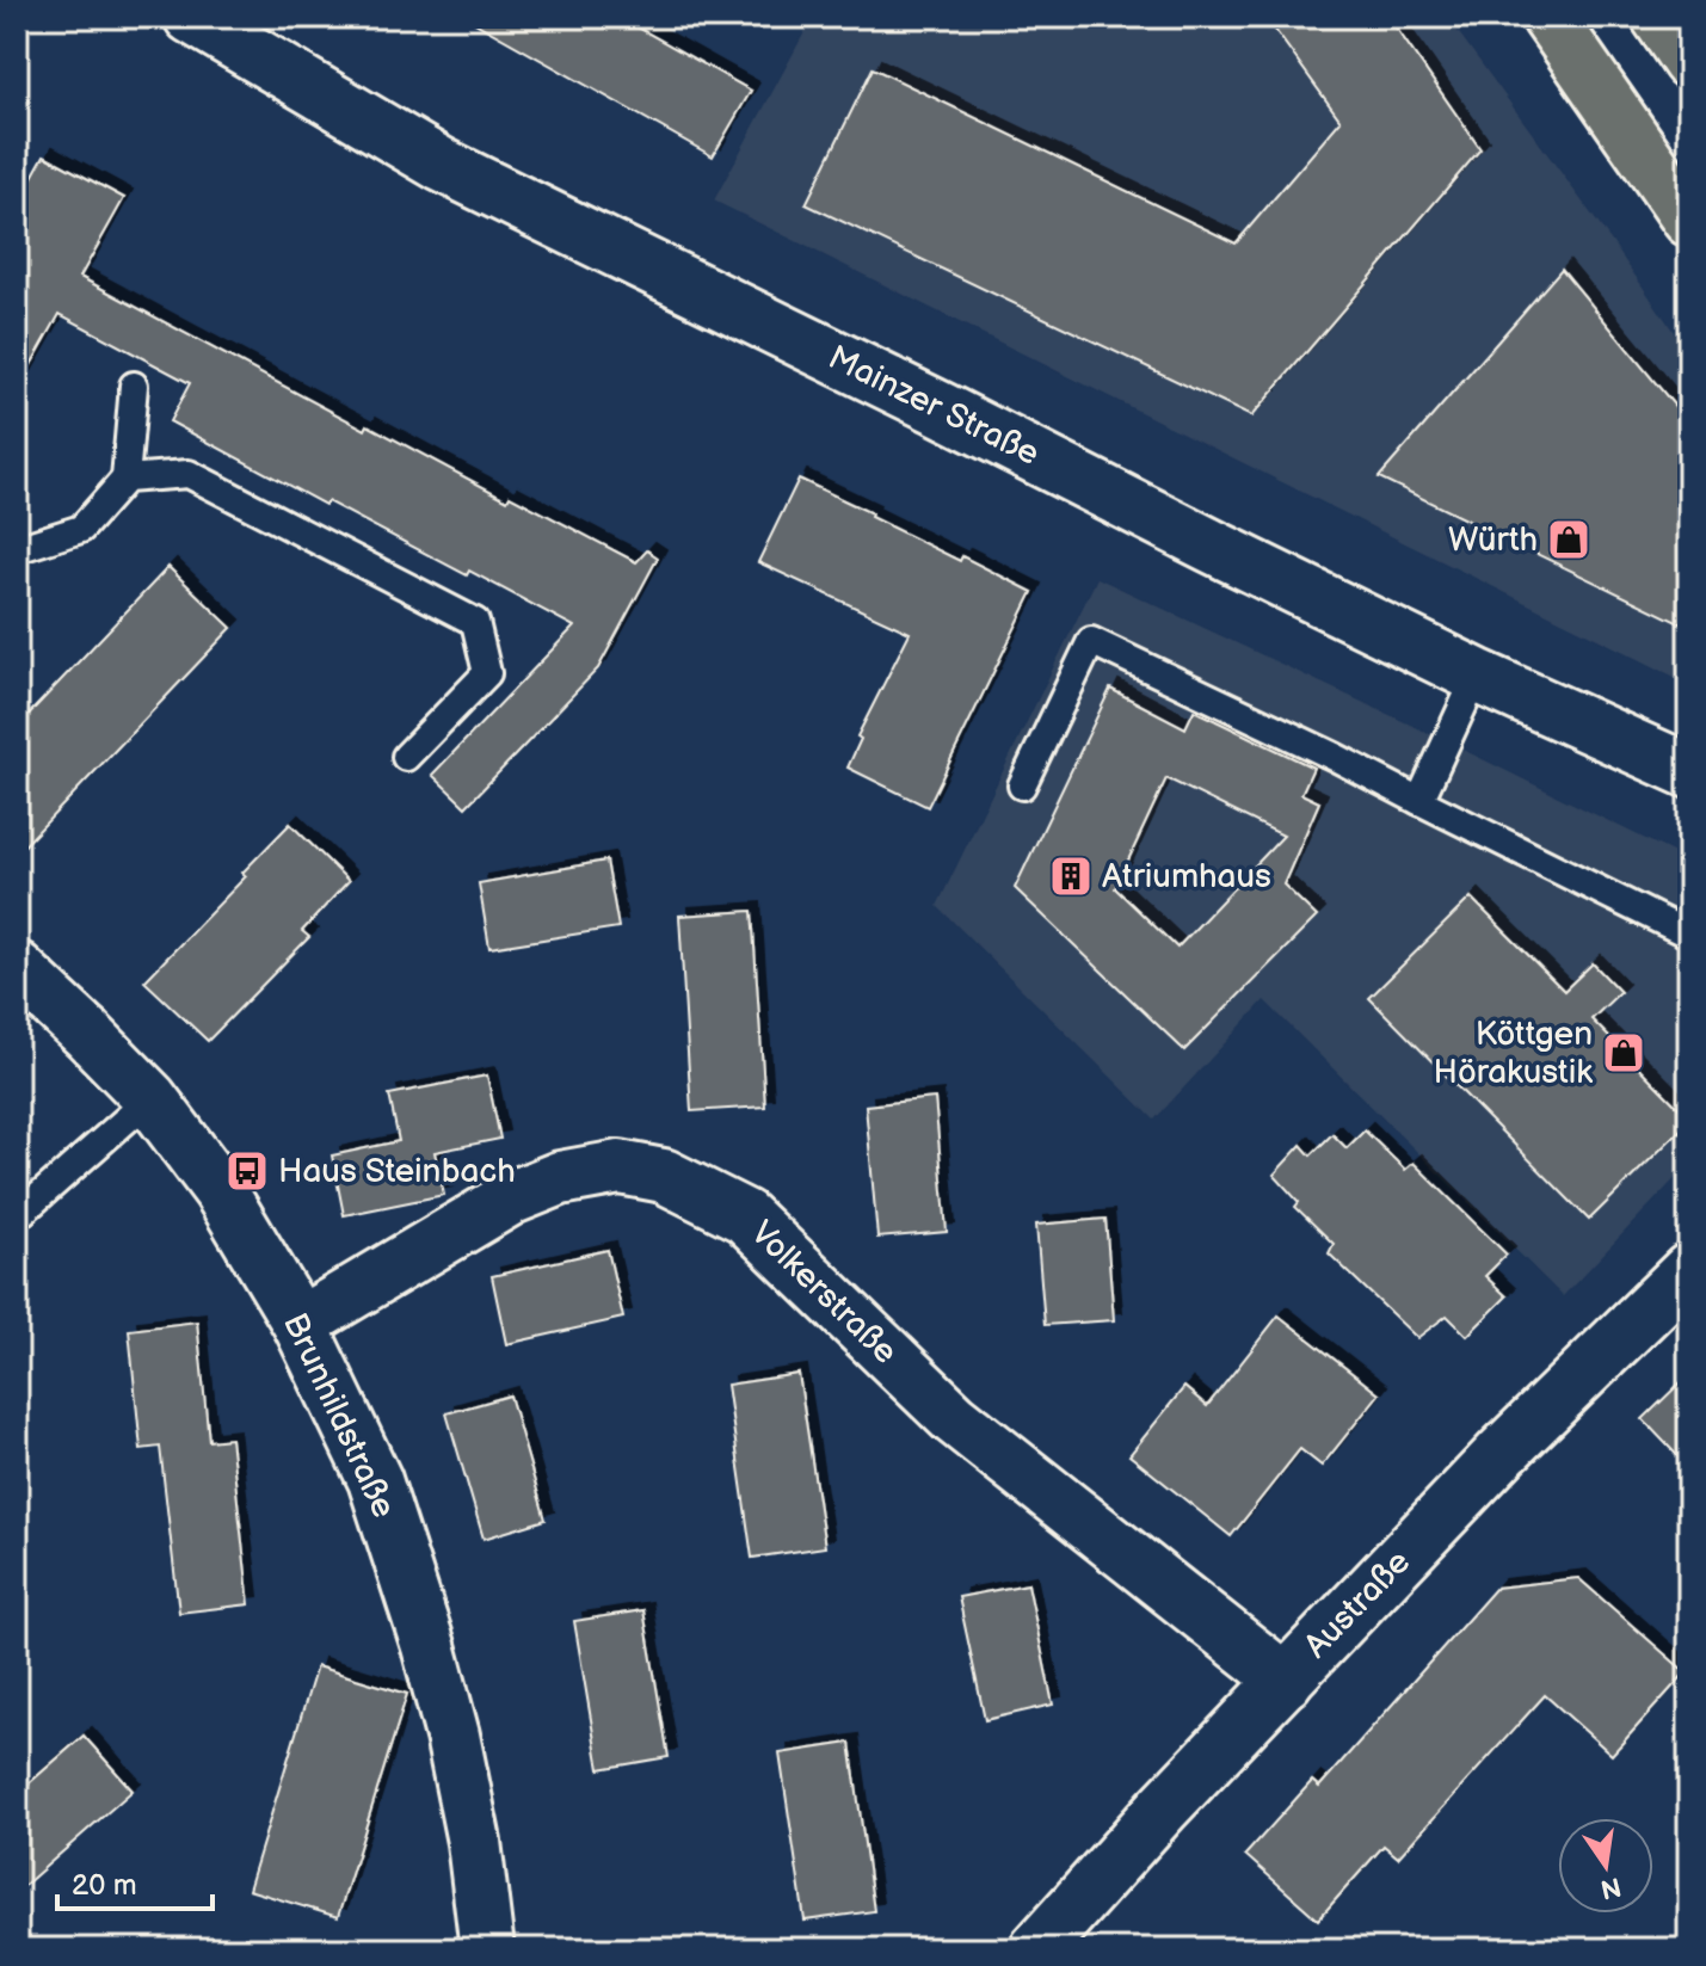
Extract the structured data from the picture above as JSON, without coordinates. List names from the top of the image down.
{
  "streets": {
    "street": [
      "Mainzer Straße",
      "Volkerstraße",
      "Brunhildstraße",
      "Austraße"
    ]
  },
  "crossings": [
    ["Volkerstraße", "Brunhildstraße"],
    ["Volkerstraße", "Austraße"]
  ],
  "places": {
    "shop": ["Würth", "Köttgen Hörakustik"],
    "building": ["Atriumhaus"],
    "bus stop": ["Haus Steinbach"]
  },
  "scale_bar": "20 m",
  "north": "bottom"
}
